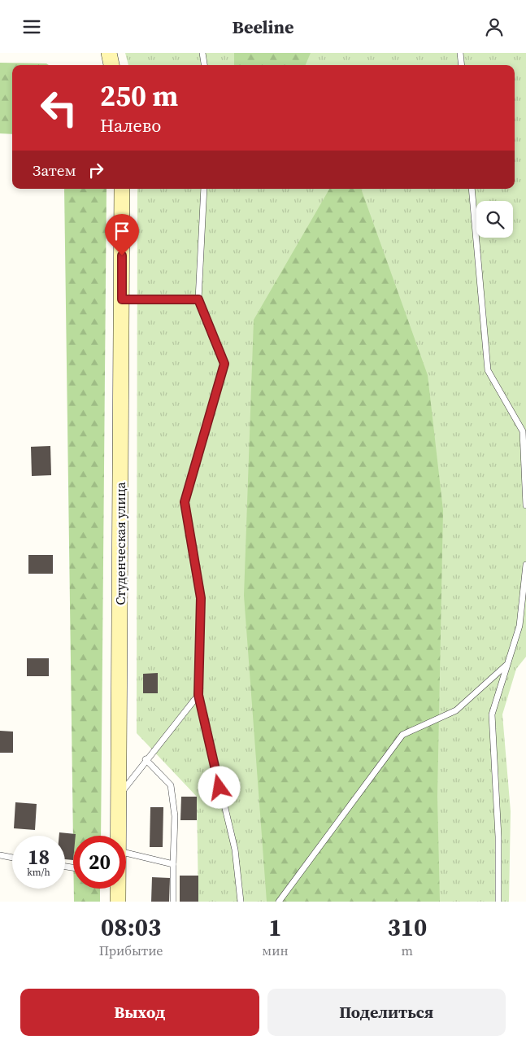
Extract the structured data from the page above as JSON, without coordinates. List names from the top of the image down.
{
  "streets": {
    "main road": ["Студенческая улица"]
  },
  "page": {
    "header": "Beeline",
    "turn": ["250 m", "Налево"],
    "then": "Затем",
    "speed": "18 km/h",
    "limit": "20",
    "eta": [
      "08:03",
      "Прибытие",
      "1",
      "мин",
      "310",
      "m"
    ],
    "buttons": ["Выход", "Поделиться"]
  }
}
